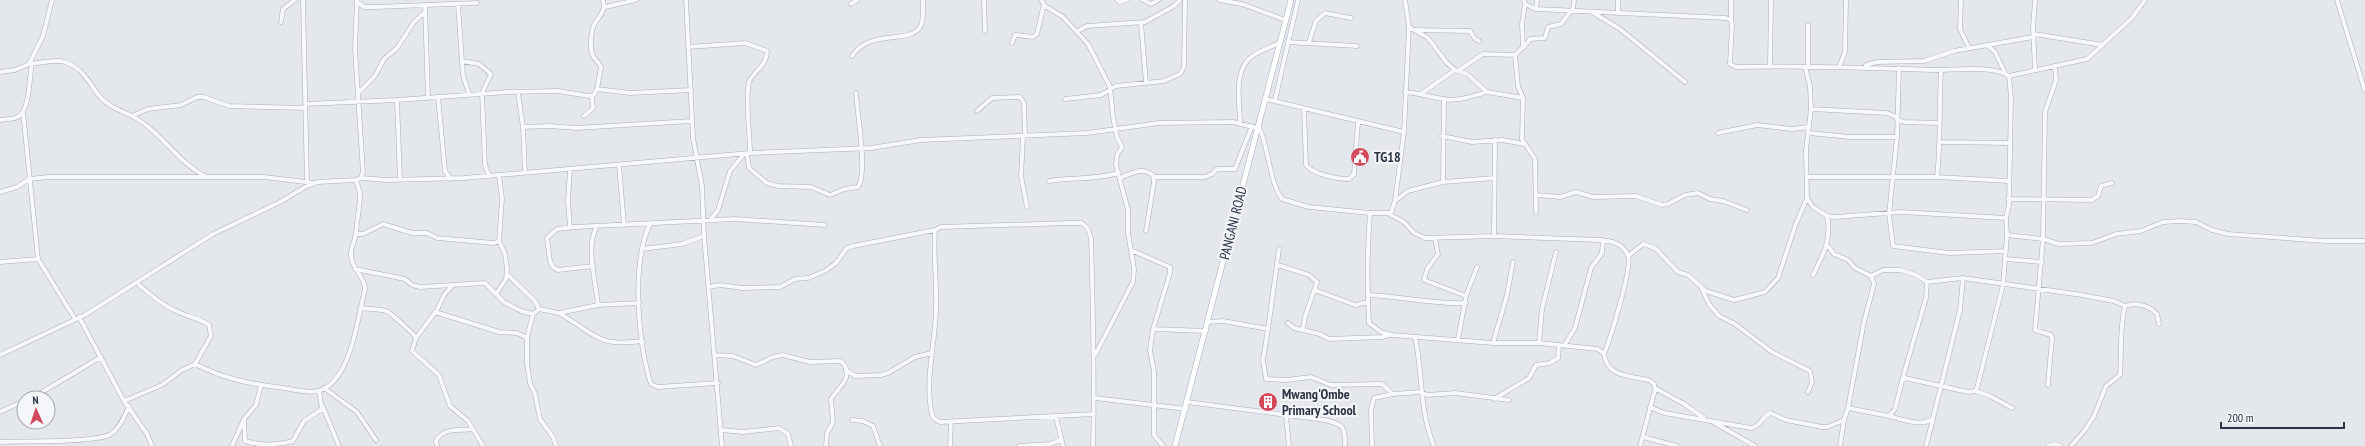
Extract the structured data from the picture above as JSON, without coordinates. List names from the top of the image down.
{
  "streets": {
    "main road": ["PANGANI ROAD"]
  },
  "places": {
    "public building": ["TG18"],
    "building": ["Mwang'Ombe Primary School"]
  },
  "scale_bar": "200 m",
  "north": "top"
}
